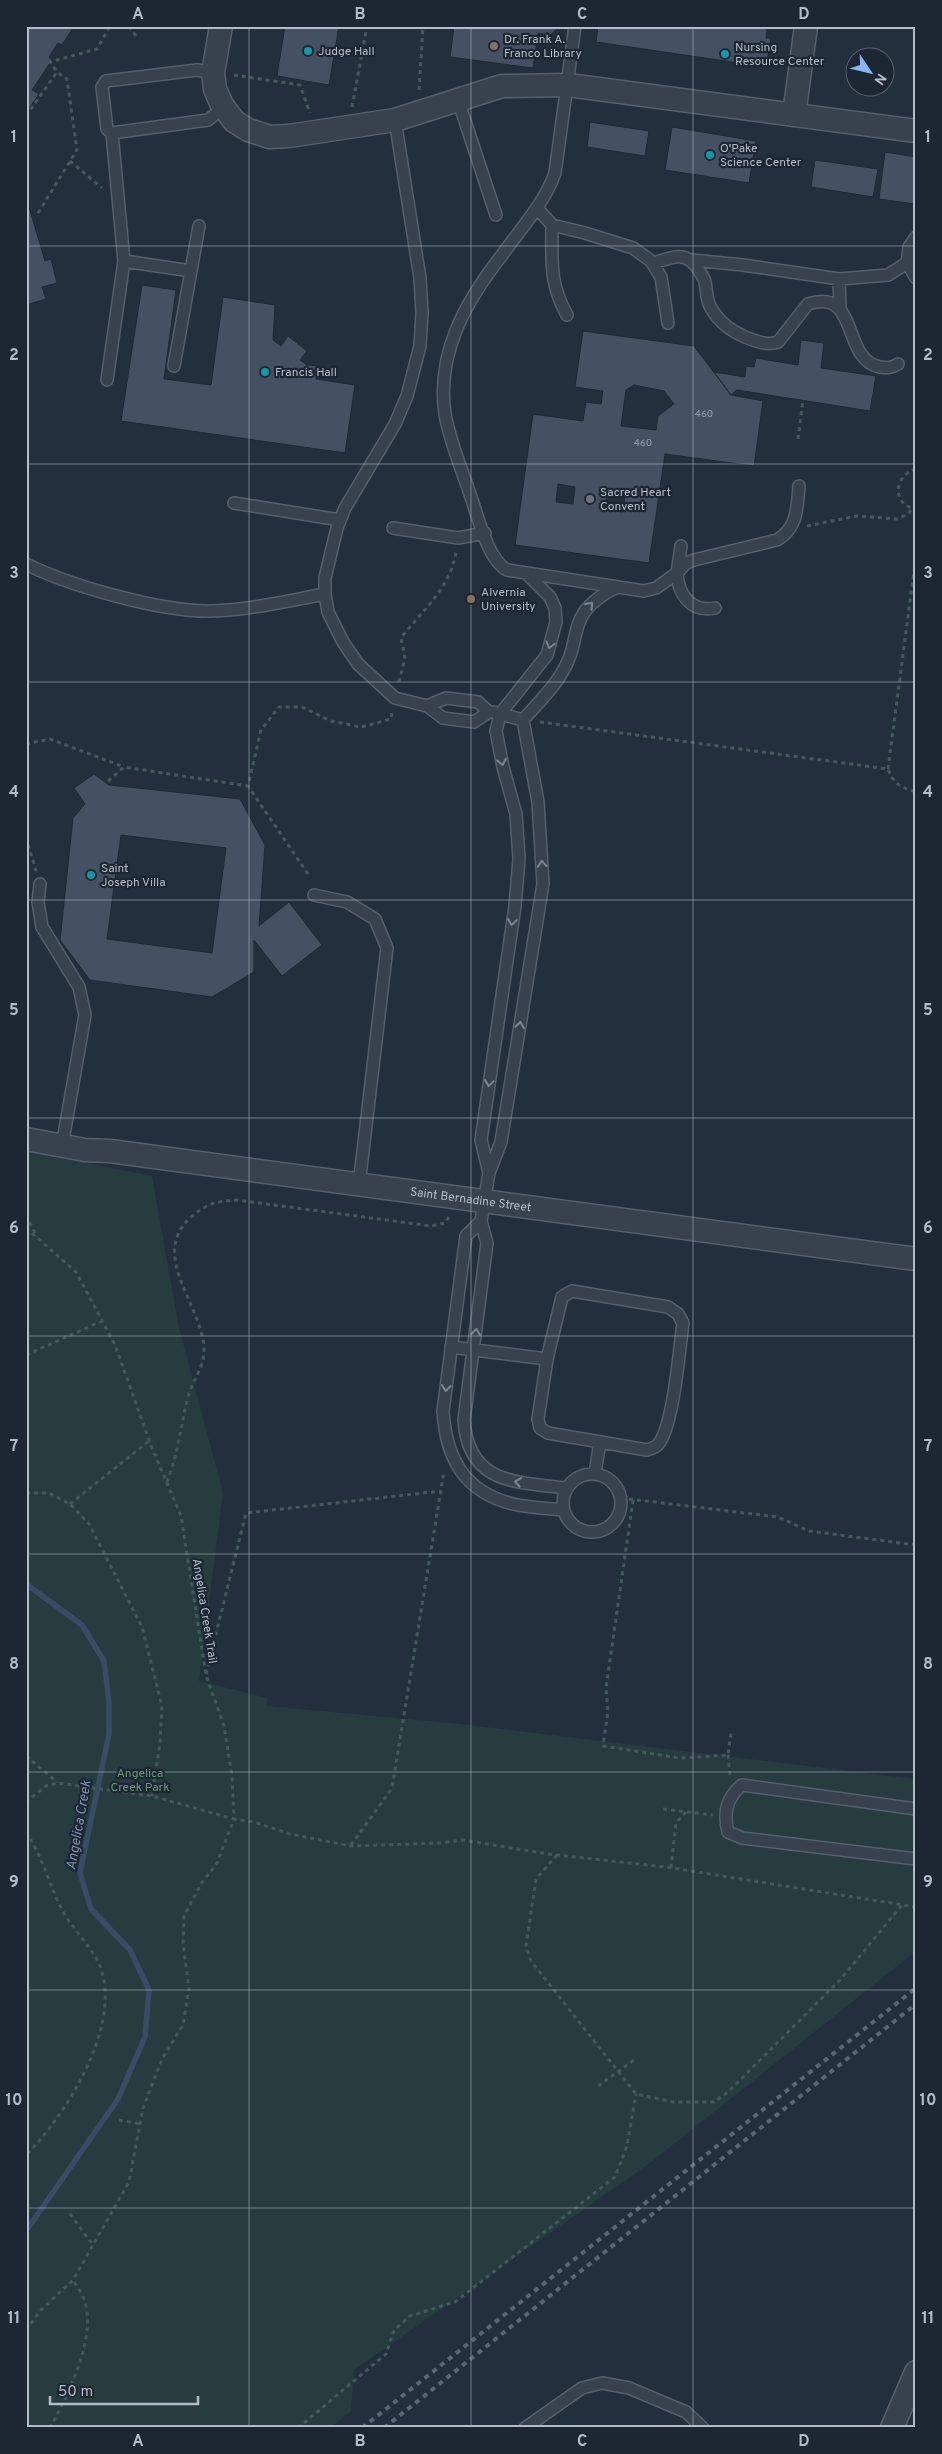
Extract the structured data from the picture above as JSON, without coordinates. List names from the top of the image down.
{
  "streets": {
    "street": ["Saint Bernadine Street"],
    "path": ["Angelica Creek Trail"]
  },
  "water": ["Angelica Creek"],
  "parks": ["Angelica Creek Park"],
  "places": [
    "Dr. Frank A. Franco Library",
    "Judge Hall",
    "Nursing Resource Center",
    "O'Pake Science Center",
    "Francis Hall",
    "Sacred Heart Convent",
    "Alvernia University",
    "Saint Joseph Villa"
  ],
  "house_numbers": ["460", "460"],
  "scale_bar": "50 m",
  "north": "bottom right",
  "grid": {
    "columns": [
      "A",
      "B",
      "C",
      "D"
    ],
    "rows": [
      "1",
      "2",
      "3",
      "4",
      "5",
      "6",
      "7",
      "8",
      "9",
      "10",
      "11"
    ]
  }
}
